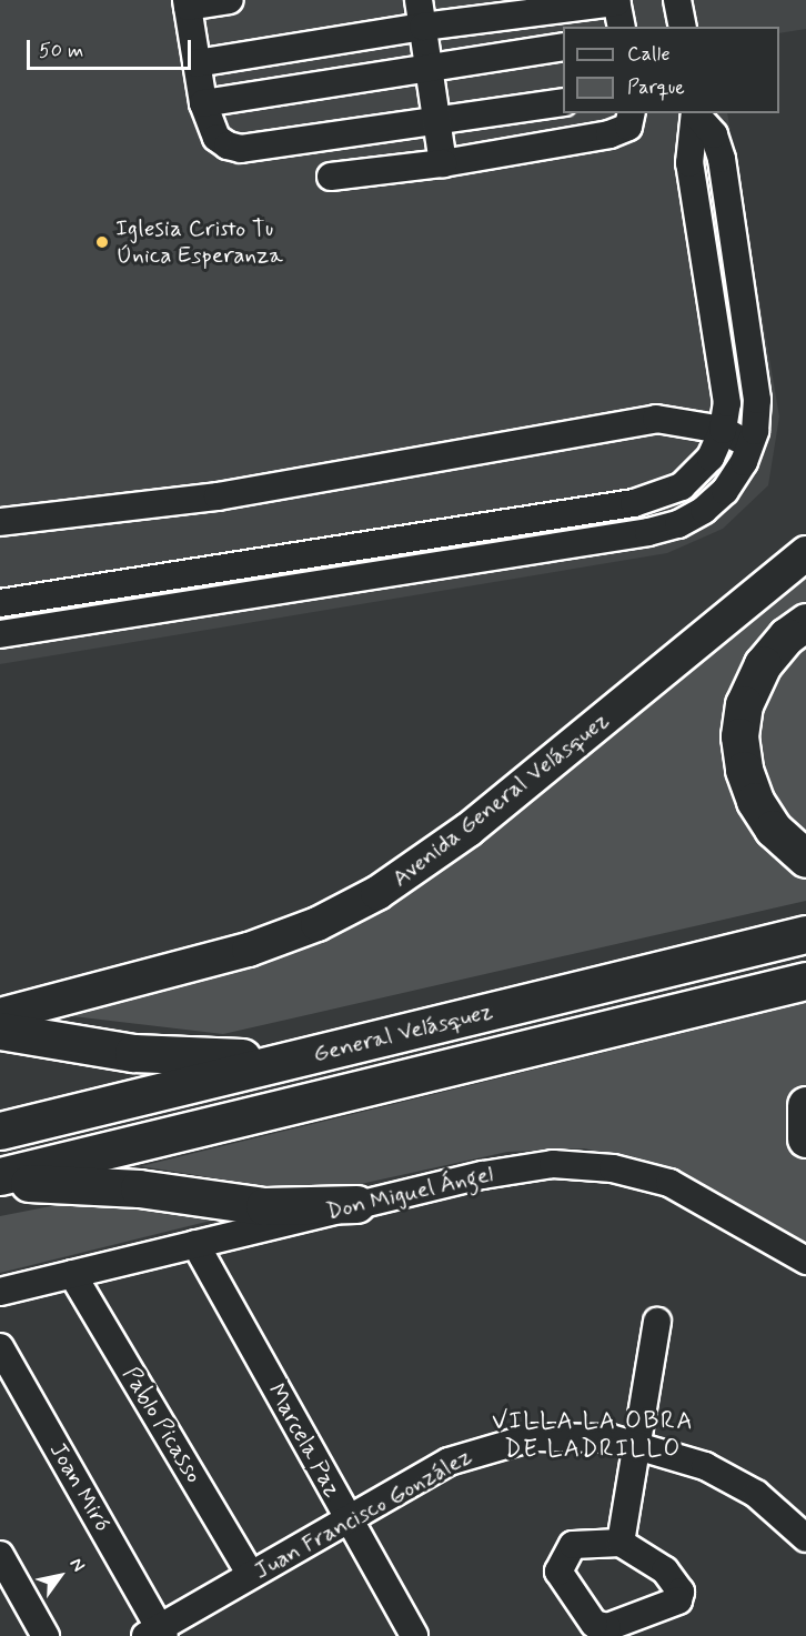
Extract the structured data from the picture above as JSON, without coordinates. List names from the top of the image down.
{
  "streets": {
    "highway": ["General Velásquez"],
    "main road": ["Avenida General Velásquez"],
    "street": [
      "Don Miguel Ángel",
      "Pablo Picasso",
      "Marcela Paz",
      "Joan Miró",
      "Juan Francisco González"
    ]
  },
  "crossings": [
    ["Don Miguel Ángel", "Pablo Picasso"],
    ["Don Miguel Ángel", "Marcela Paz"],
    ["Pablo Picasso", "Juan Francisco González"],
    ["Marcela Paz", "Juan Francisco González"],
    ["Joan Miró", "Juan Francisco González"]
  ],
  "districts": ["VILLA LA OBRA DE LADRILLO"],
  "places": ["Iglesia Cristo Tu Única Esperanza"],
  "legend": ["Calle", "Parque"],
  "scale_bar": "50 m",
  "north": "top right"
}
